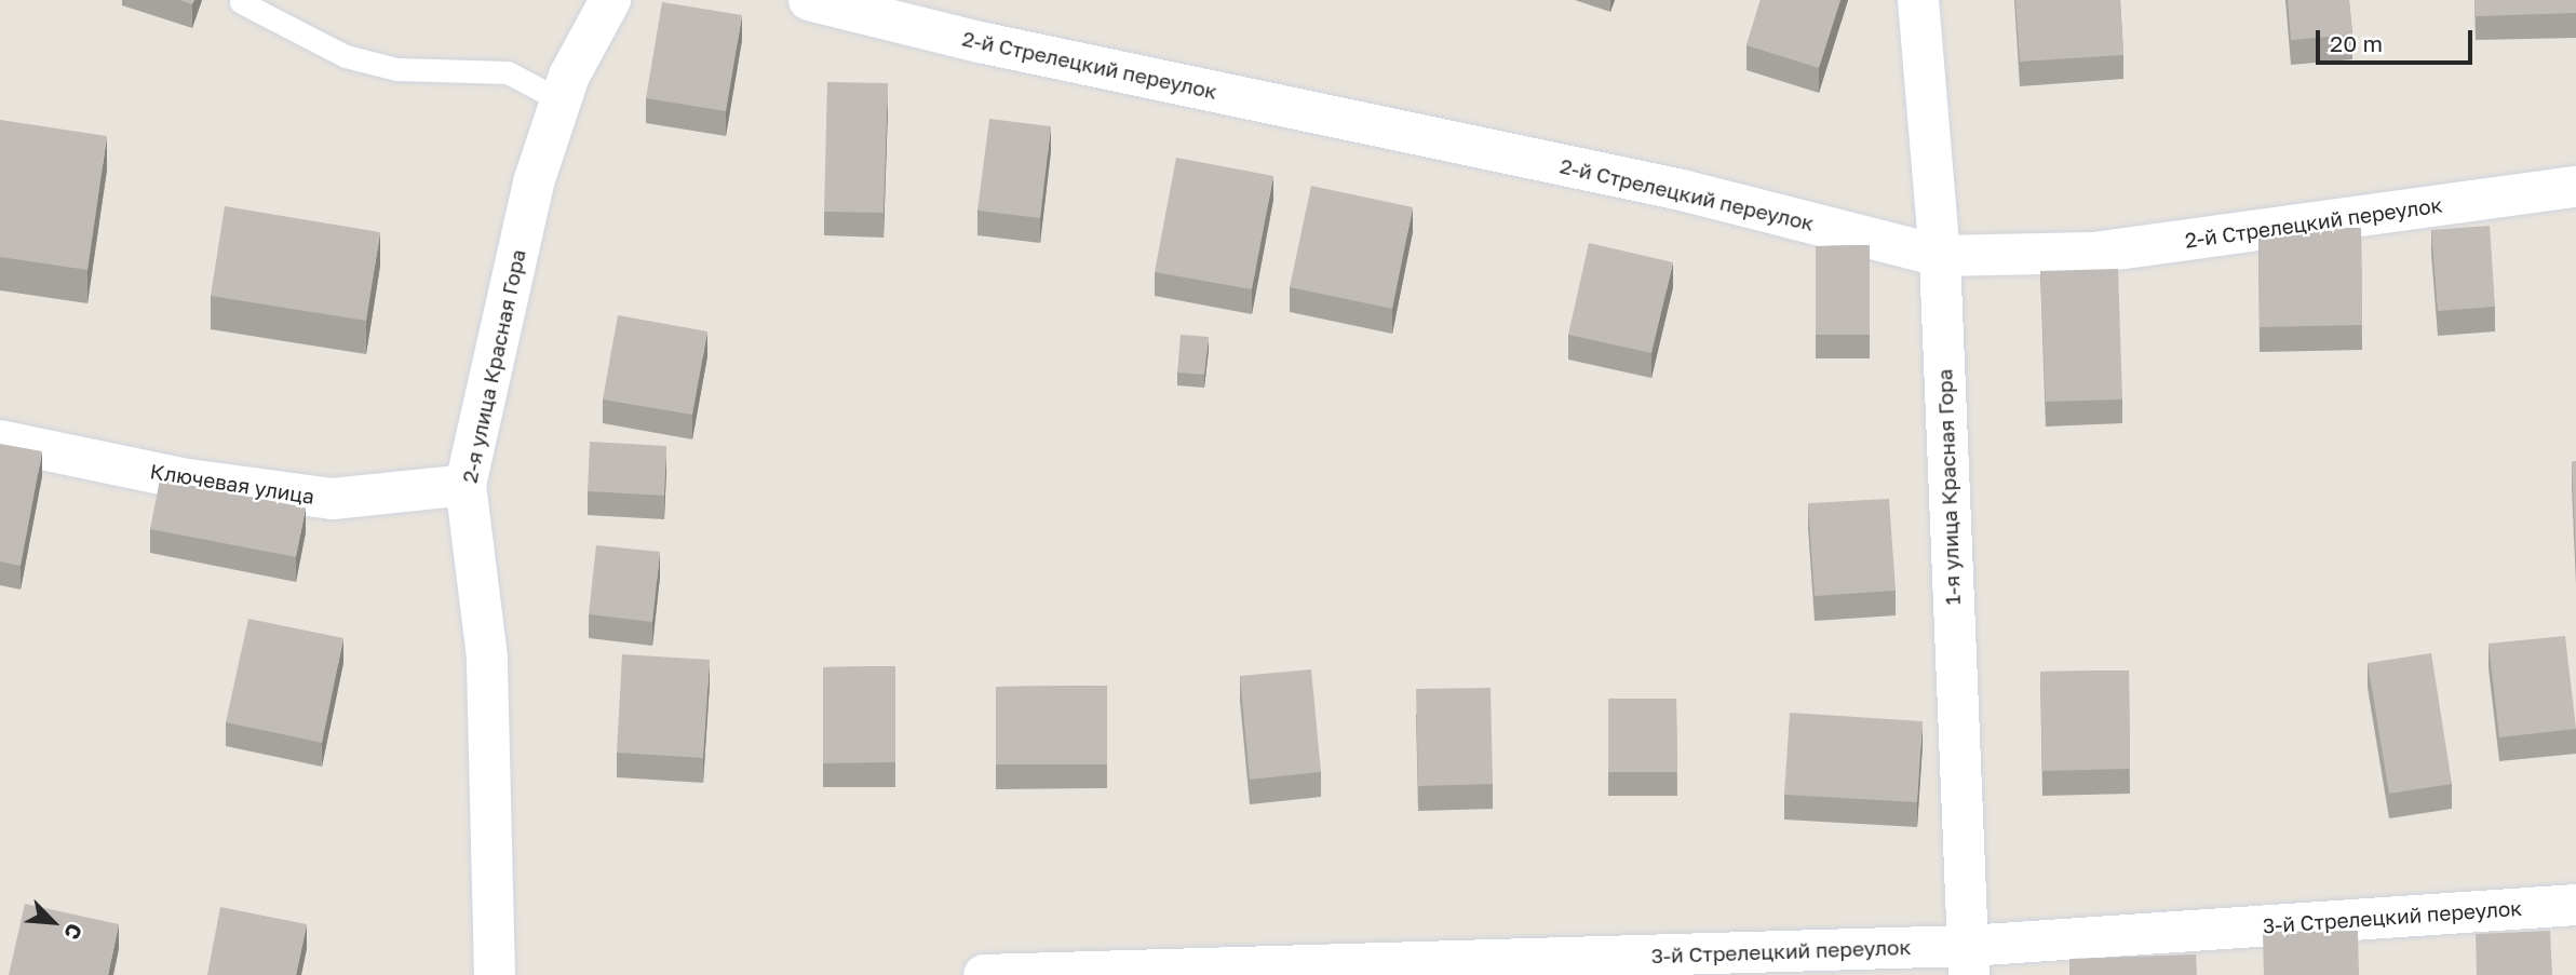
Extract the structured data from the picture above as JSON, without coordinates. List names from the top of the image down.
{
  "streets": {
    "street": [
      "2-й Стрелецкий переулок",
      "2-я улица Красная Гора",
      "Ключевая улица",
      "1-я улица Красная Гора",
      "3-й Стрелецкий переулок"
    ]
  },
  "crossings": [
    ["2-й Стрелецкий переулок", "1-я улица Красная Гора"],
    ["2-я улица Красная Гора", "Ключевая улица"],
    ["1-я улица Красная Гора", "3-й Стрелецкий переулок"]
  ],
  "scale_bar": "20 m",
  "north": "bottom right"
}
